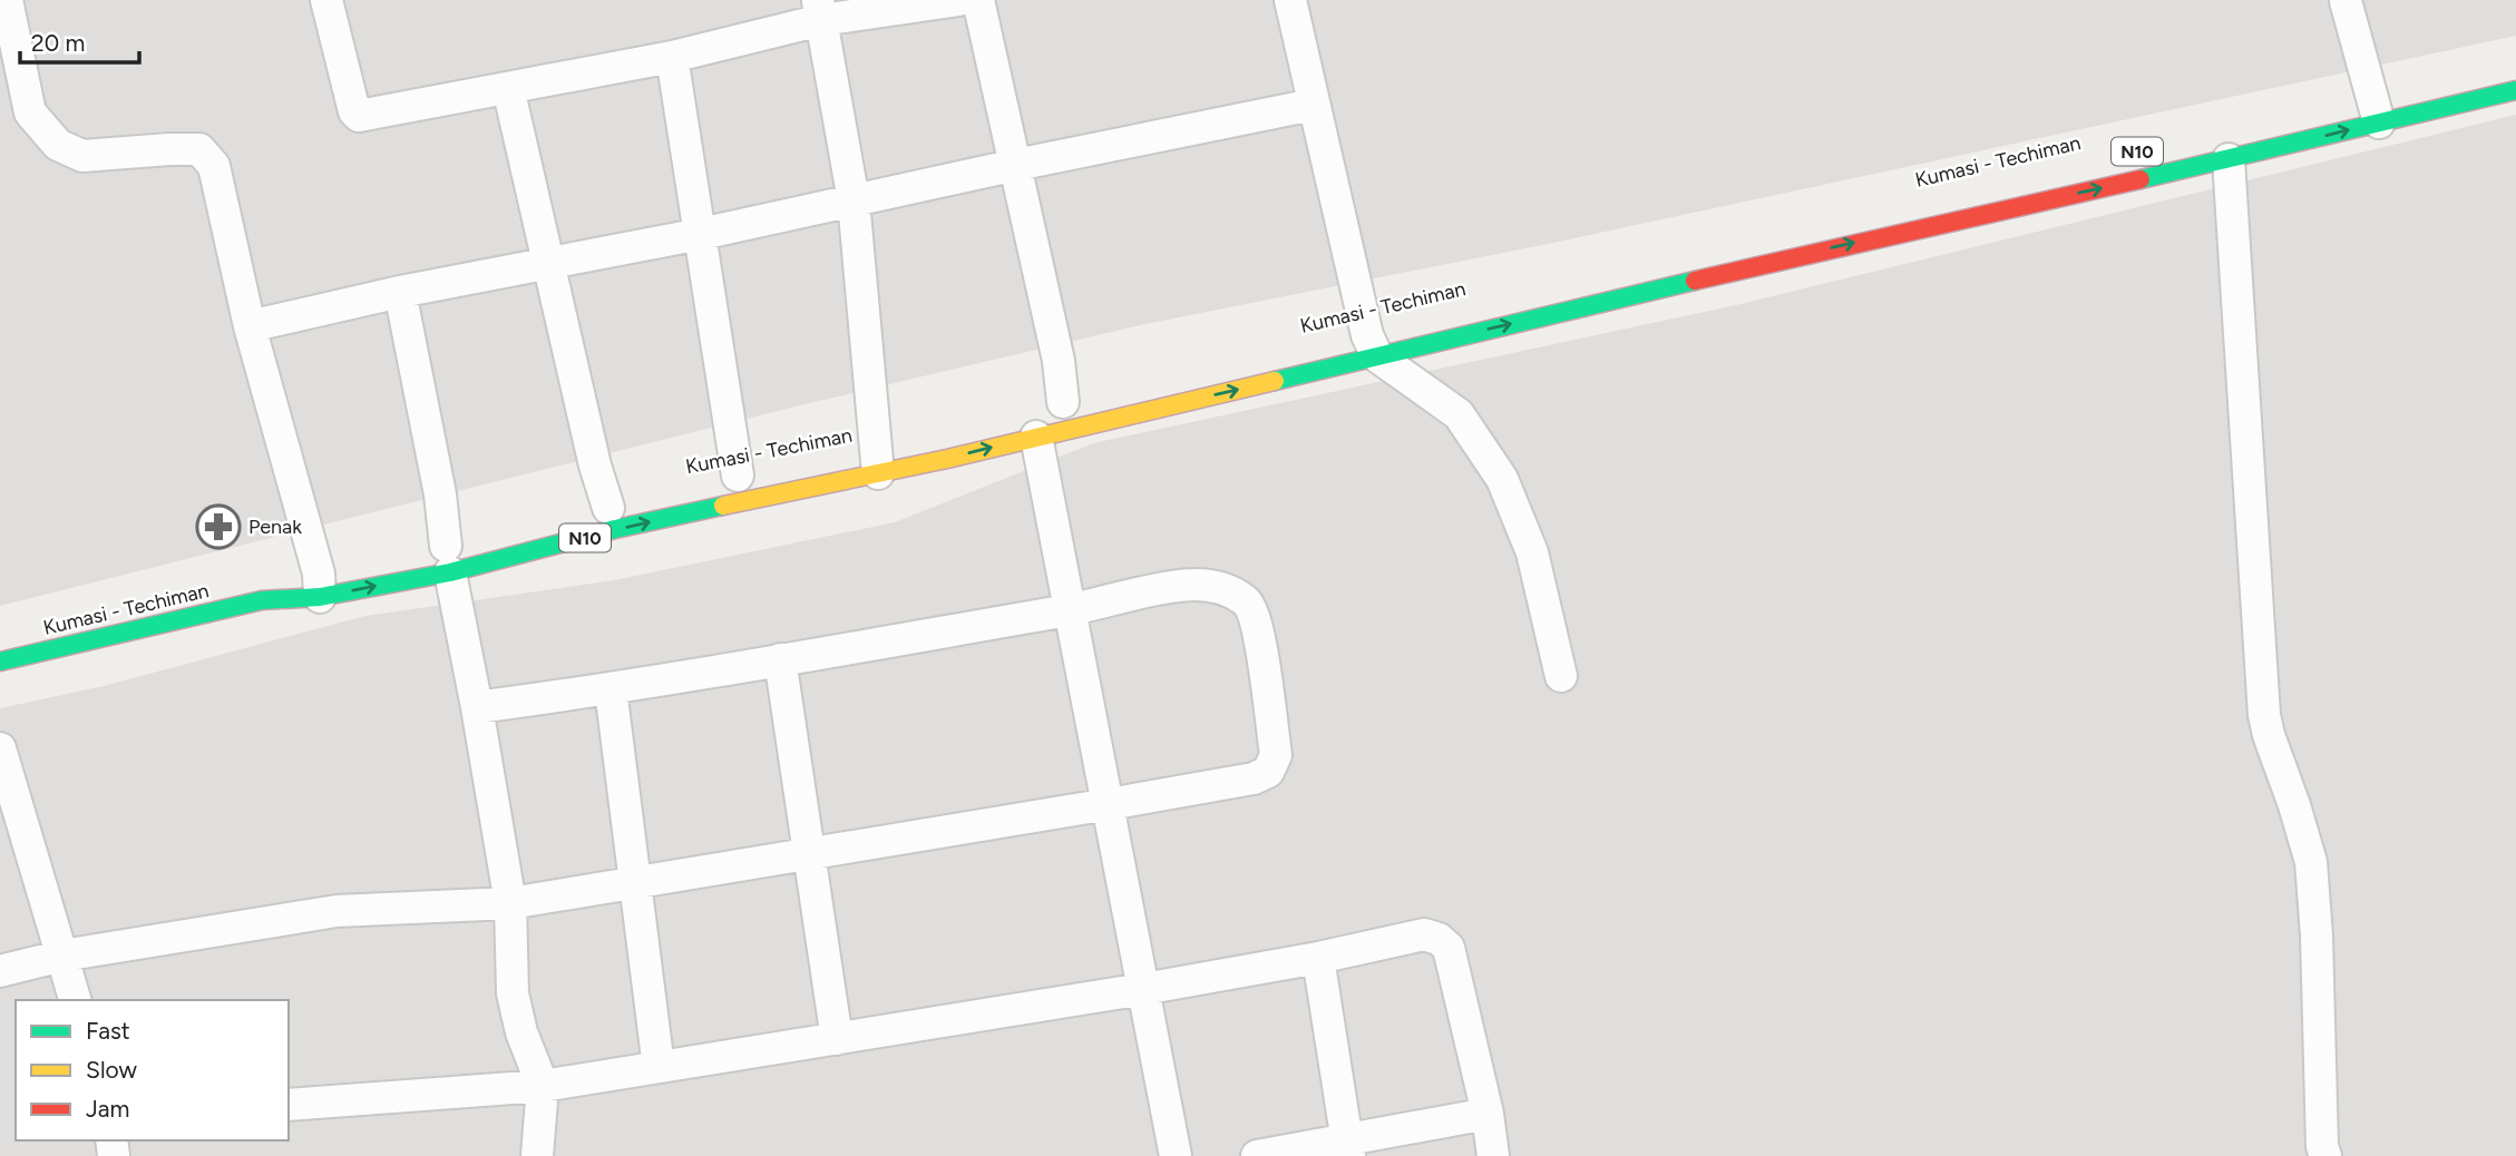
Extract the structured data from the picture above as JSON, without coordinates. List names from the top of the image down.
{
  "streets": {
    "highway": ["N10", "Kumasi - Techiman"]
  },
  "one_way": ["Kumasi - Techiman"],
  "places": {
    "pharmacy": ["Penak"]
  },
  "legend": ["Fast", "Slow", "Jam"],
  "scale_bar": "20 m"
}
